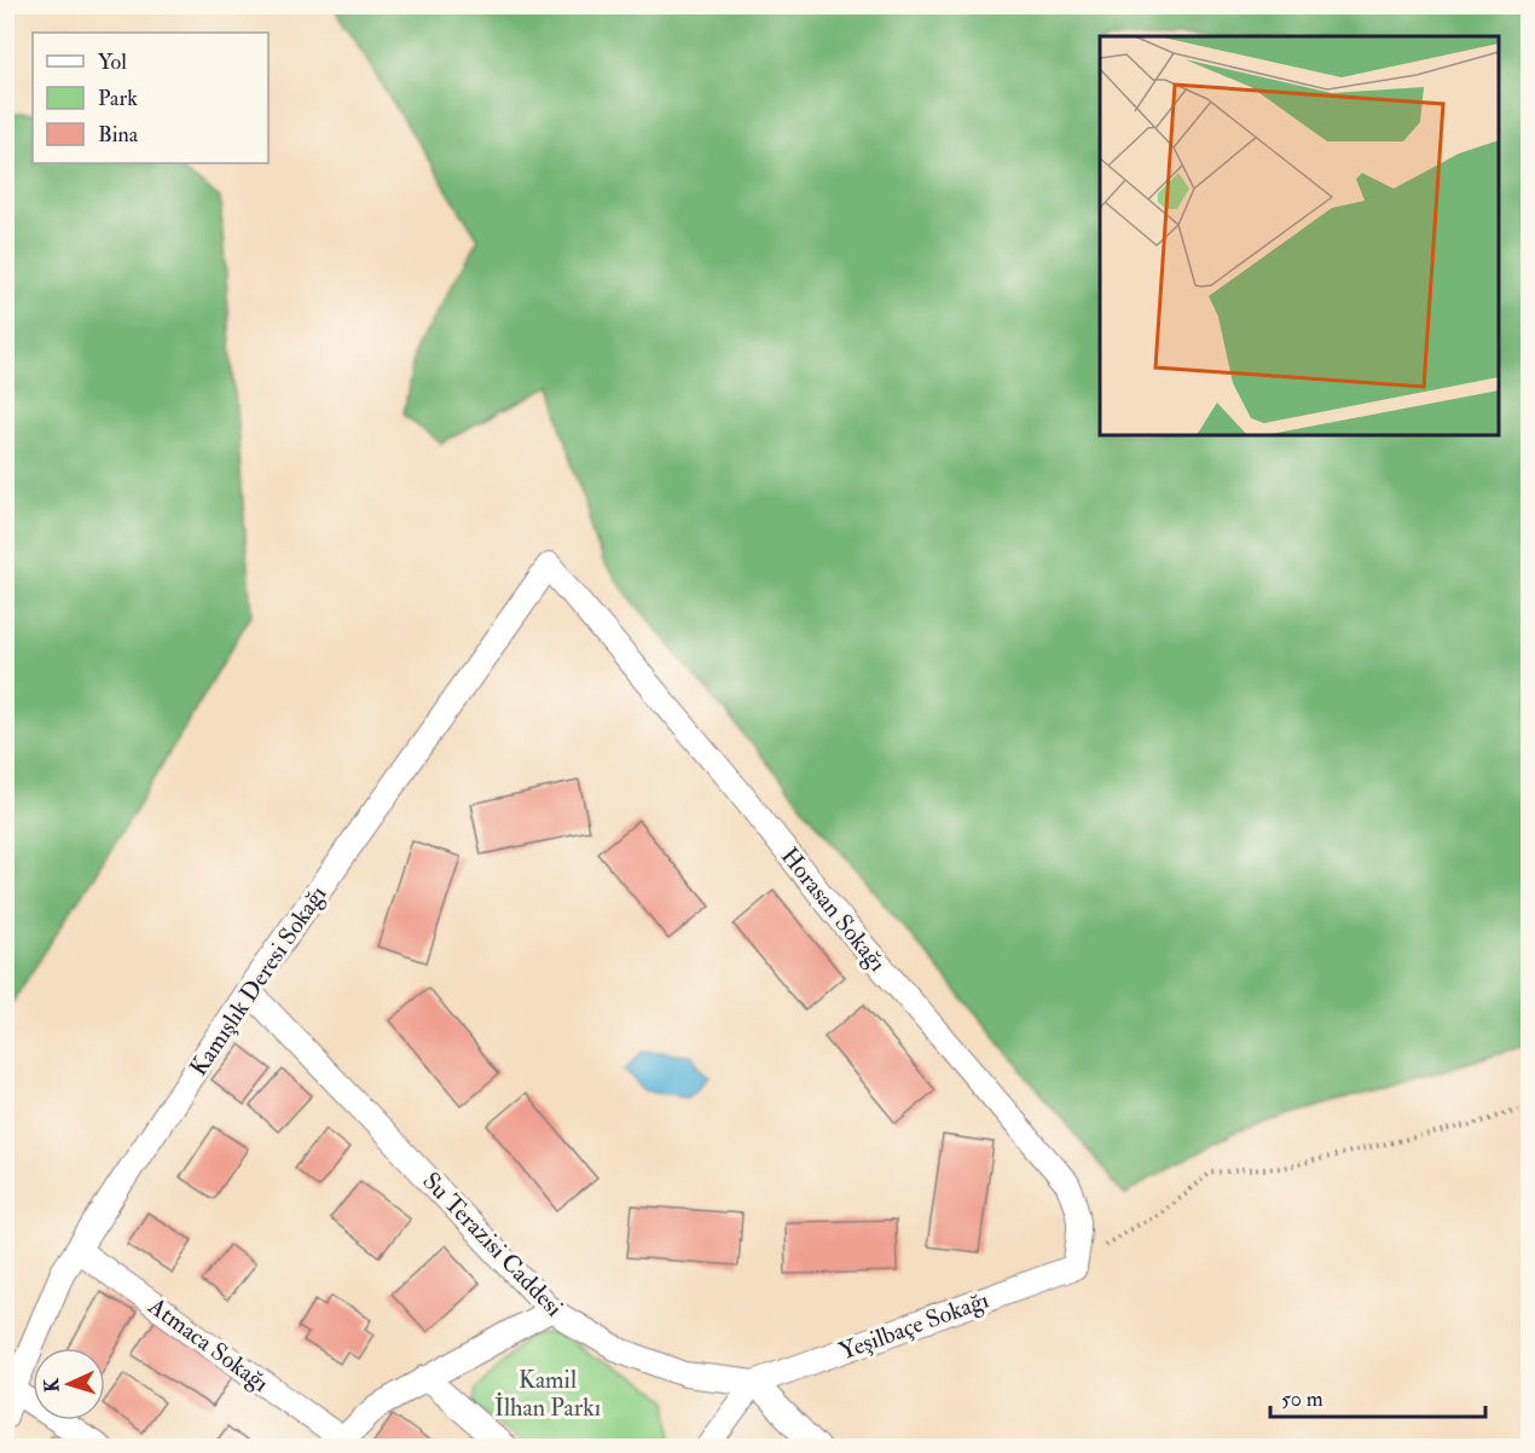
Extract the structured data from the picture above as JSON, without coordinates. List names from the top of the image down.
{
  "streets": {
    "street": [
      "Horasan Sokağı",
      "Kamışlık Deresi Sokağı",
      "Su Terazisi Caddesi",
      "Yeşilbaçe Sokağı",
      "Atmaca Sokağı"
    ]
  },
  "crossings": [
    ["Horasan Sokağı", "Kamışlık Deresi Sokağı"],
    ["Horasan Sokağı", "Yeşilbaçe Sokağı"],
    ["Kamışlık Deresi Sokağı", "Su Terazisi Caddesi"],
    ["Kamışlık Deresi Sokağı", "Atmaca Sokağı"],
    ["Su Terazisi Caddesi", "Yeşilbaçe Sokağı"]
  ],
  "parks": ["Kamil İlhan Parkı"],
  "legend": ["Yol", "Park", "Bina"],
  "scale_bar": "50 m",
  "north": "left"
}
